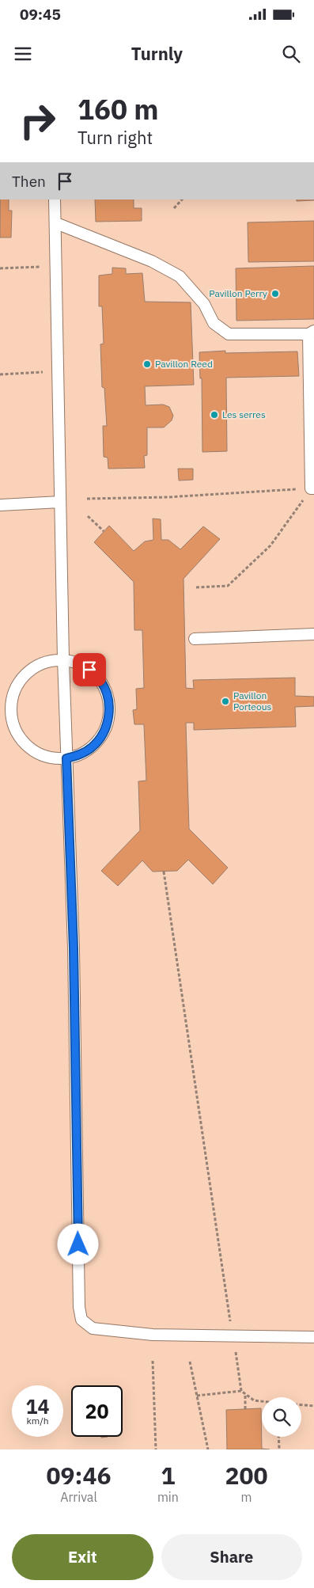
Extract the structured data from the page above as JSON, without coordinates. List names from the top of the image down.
{
  "places": [
    "Pavillon Perry",
    "Pavillon Reed",
    "Les serres",
    "Pavillon Porteous"
  ],
  "page": {
    "status": "09:45",
    "header": "Turnly",
    "turn": ["160 m", "Turn right"],
    "then": "Then",
    "speed": "14 km/h",
    "limit": "20",
    "eta": [
      "09:46",
      "Arrival",
      "1",
      "min",
      "200",
      "m"
    ],
    "buttons": ["Exit", "Share"]
  }
}
